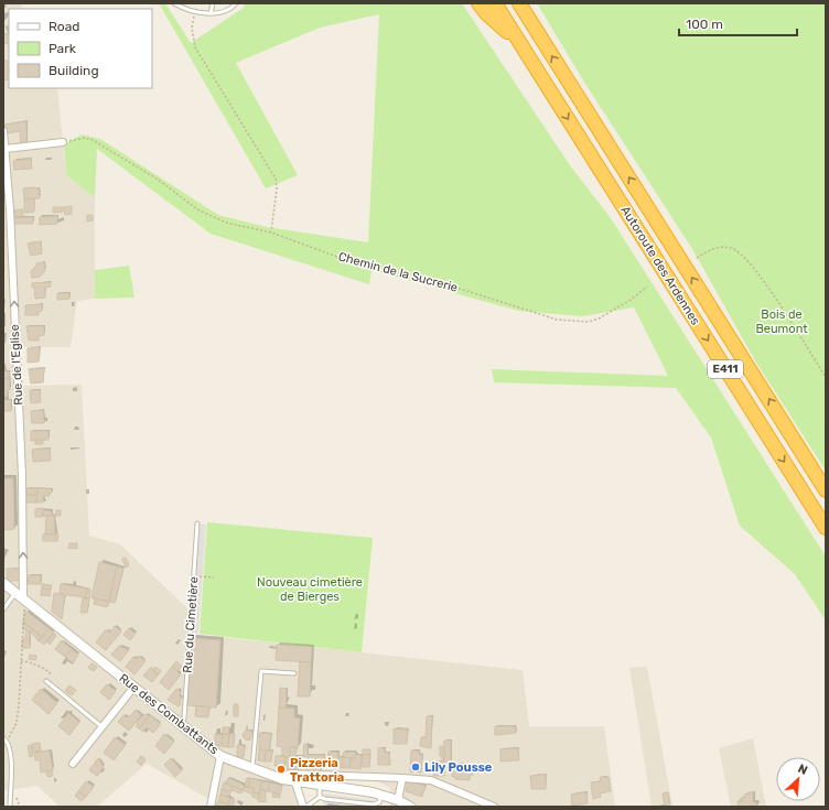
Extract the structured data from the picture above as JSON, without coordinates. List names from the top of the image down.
{
  "streets": {
    "highway": ["Autoroute des Ardennes", "E411"],
    "street": ["Rue de l'Eglise", "Rue des Combattants"],
    "lane": ["Rue du Cimetière"],
    "path": ["Chemin de la Sucrerie"]
  },
  "crossings": [
    ["Rue de l'Eglise", "Rue des Combattants"],
    ["Rue du Cimetière", "Rue des Combattants"]
  ],
  "one_way": ["Rue de l'Eglise"],
  "parks": ["Bois de Beumont", "Nouveau cimetière de Bierges"],
  "places": ["Lily Pousse", "Pizzeria Trattoria"],
  "legend": ["Road", "Park", "Building"],
  "scale_bar": "100 m",
  "north": "top right"
}
